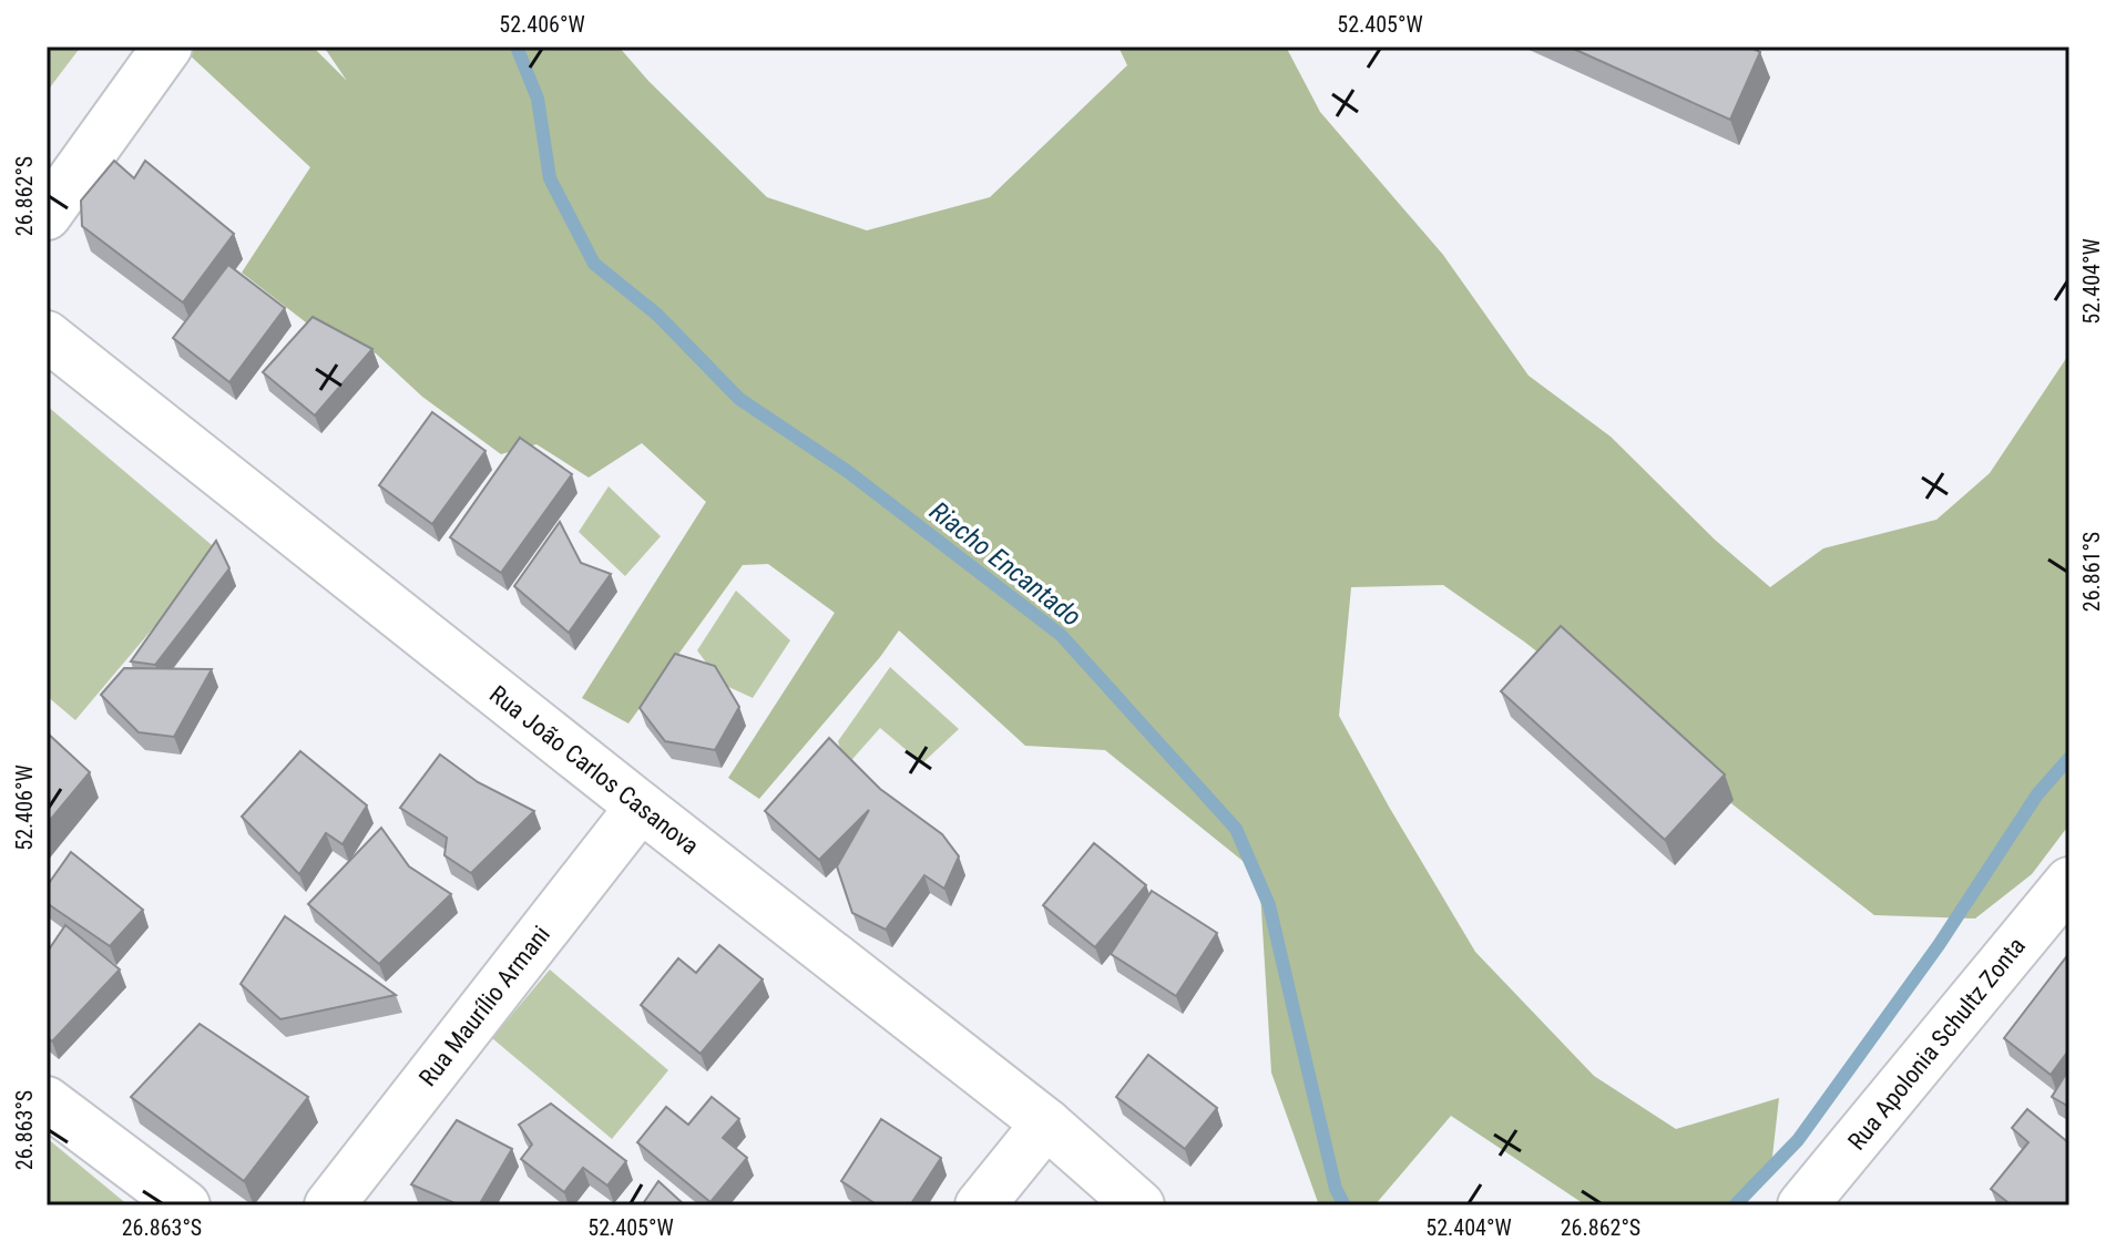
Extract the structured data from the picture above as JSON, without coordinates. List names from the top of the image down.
{
  "streets": {
    "street": ["Rua João Carlos Casanova", "Rua Maurílio Armani", "Rua Apolonia Schultz Zonta"]
  },
  "crossings": [
    ["Rua João Carlos Casanova", "Rua Maurílio Armani"]
  ],
  "water": ["Riacho Encantado"],
  "coordinates": [
    "52.406°W",
    "52.405°W",
    "26.862°S",
    "52.404°W",
    "26.861°S",
    "26.863°S"
  ]
}
